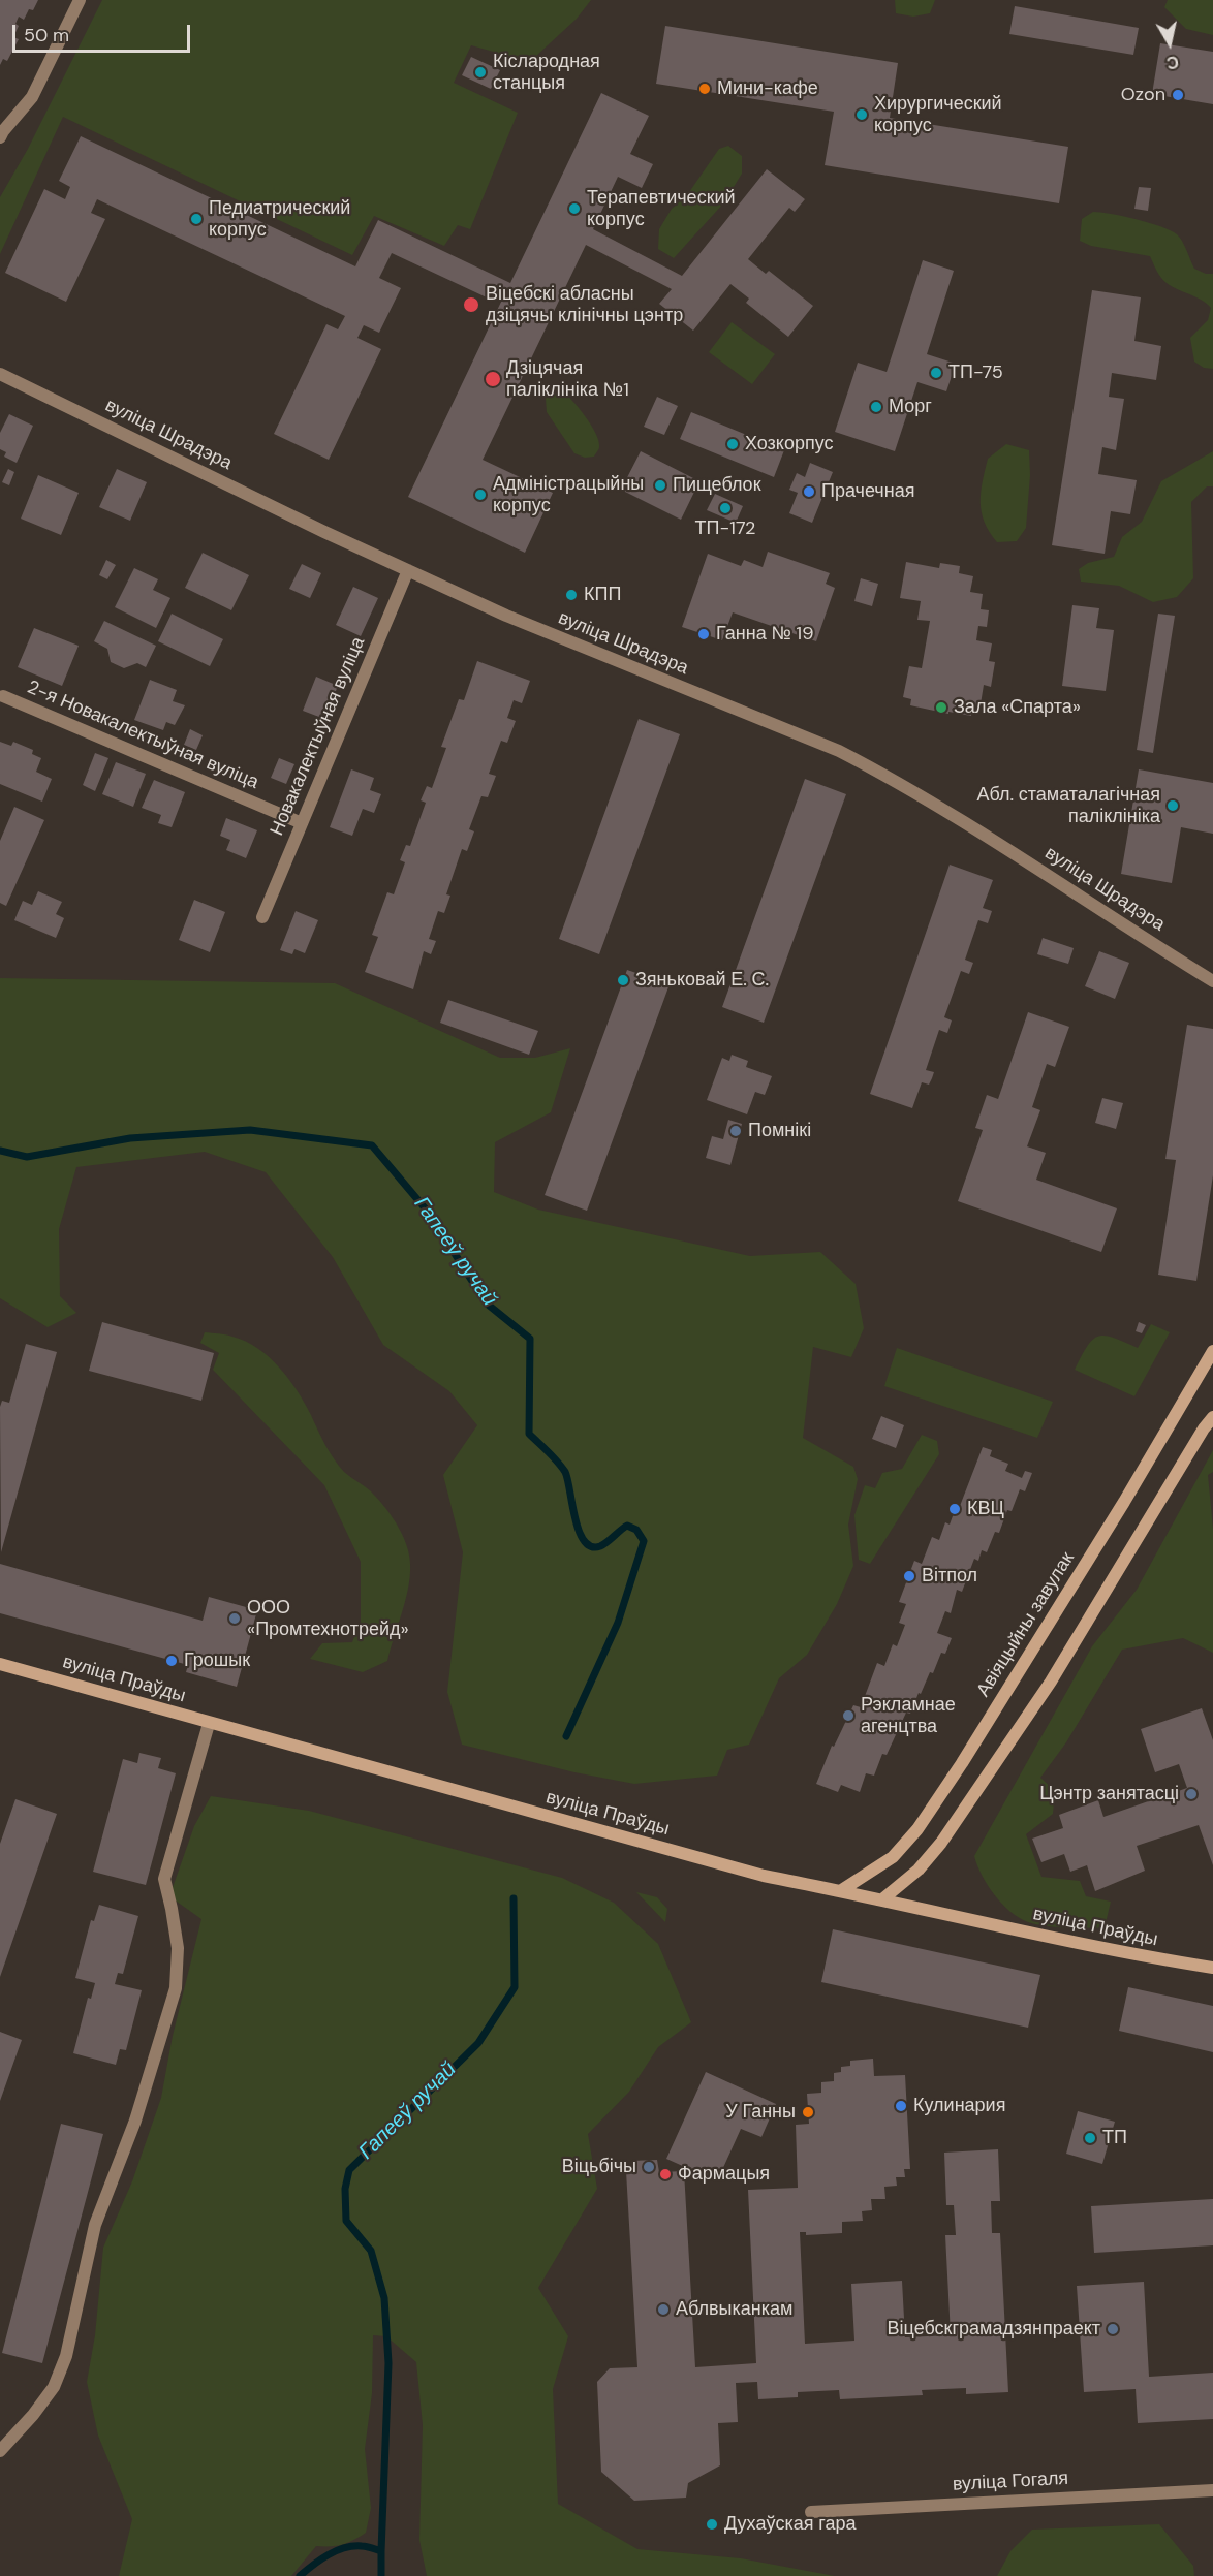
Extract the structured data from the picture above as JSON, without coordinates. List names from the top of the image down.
{
  "streets": {
    "main road": ["Авіяцыйны завулак", "вуліца Праўды"],
    "street": [
      "вуліца Шрадэра",
      "2-я Новакалектыўная вуліца",
      "Новакалектыўная вуліца",
      "вуліца Гогаля"
    ]
  },
  "crossings": [
    ["вуліца Шрадэра", "Новакалектыўная вуліца"],
    ["2-я Новакалектыўная вуліца", "Новакалектыўная вуліца"],
    ["Авіяцыйны завулак", "вуліца Праўды"]
  ],
  "water": ["Гапееў ручай"],
  "places": [
    "Кіслародная станцыя",
    "Мини-кафе",
    "Ozon",
    "Хирургический корпус",
    "Терапевтический корпус",
    "Педиатрический корпус",
    "Віцебскі абласны дзіцячы клінічны цэнтр",
    "ТП-75",
    "Дзіцячая паліклініка №1",
    "Морг",
    "Хозкорпус",
    "Пищеблок",
    "Прачечная",
    "Адміністрацыйны корпус",
    "ТП-172",
    "КПП",
    "Ганна № 19",
    "Зала «Спарта»",
    "Абл. стаматалагічная паліклініка",
    "Зяньковай Е. С.",
    "Помнікі",
    "КВЦ",
    "Вітпол",
    "ООО «Промтехнотрейд»",
    "Грошык",
    "Рэкламнае агенцтва",
    "Цэнтр занятасці",
    "Кулинария",
    "У Ганны",
    "ТП",
    "Віцьбічы",
    "Фармацыя",
    "Аблвыканкам",
    "Віцебскграмадзянпраект",
    "Духаўская гара"
  ],
  "scale_bar": "50 m",
  "north": "bottom"
}
